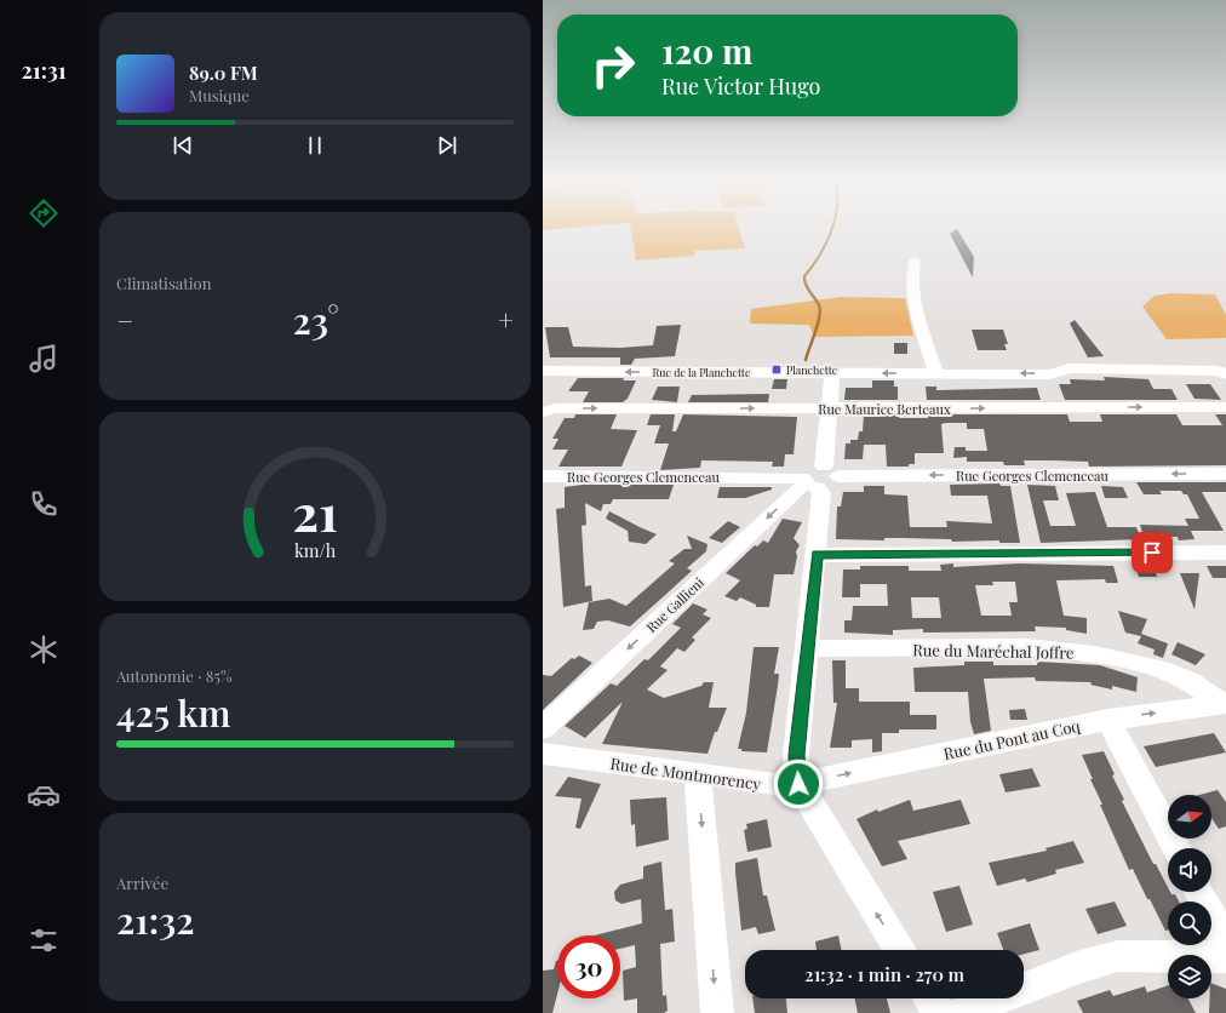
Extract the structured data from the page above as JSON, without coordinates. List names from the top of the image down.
{
  "streets": {
    "street": [
      "Rue de la Planchette",
      "Rue Maurice Berteaux",
      "Rue Georges Clemenceau",
      "Rue Gallieni",
      "Rue du Maréchal Joffre",
      "Rue du Pont au Coq",
      "Rue de Montmorency"
    ]
  },
  "crossings": [
    ["Rue Georges Clemenceau", "Rue Gallieni"],
    ["Rue du Maréchal Joffre", "Rue du Pont au Coq"],
    ["Rue du Pont au Coq", "Rue de Montmorency"]
  ],
  "one_way": ["Rue de la Planchette", "Rue Gallieni"],
  "places": {
    "transit": ["Planchette"]
  },
  "north": "right",
  "page": {
    "tabs": "21:31",
    "turn": ["120 m", "Rue Victor Hugo"],
    "song": ["89.0 FM", "Musique"],
    "tile": [
      "Climatisation",
      ["Autonomie · 85%", "425 km"],
      ["Arrivée", "21:32"]
    ],
    "heat": ["−", "23°", "+"],
    "limit": "30",
    "trip": "21:32 · 1 min · 270 m",
    "gauge": ["21", "km/h"]
  }
}
